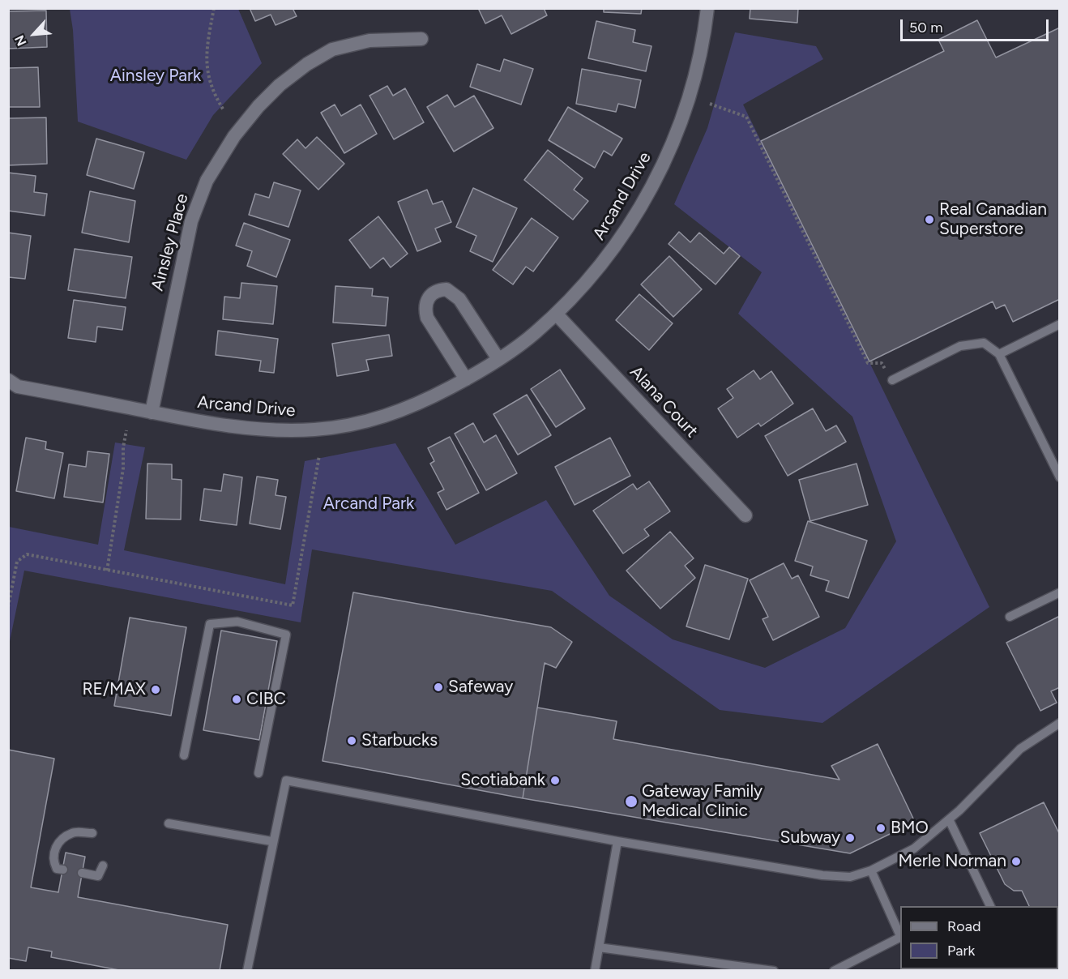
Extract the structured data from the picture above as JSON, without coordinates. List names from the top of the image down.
{
  "streets": {
    "street": ["Arcand Drive", "Ainsley Place", "Alana Court"]
  },
  "crossings": [
    ["Arcand Drive", "Ainsley Place"],
    ["Arcand Drive", "Alana Court"]
  ],
  "parks": ["Ainsley Park", "Arcand Park"],
  "places": [
    "Real Canadian Superstore",
    "Safeway",
    "RE/MAX",
    "CIBC",
    "Starbucks",
    "Scotiabank",
    "Gateway Family Medical Clinic",
    "BMO",
    "Subway",
    "Merle Norman"
  ],
  "legend": ["Road", "Park"],
  "scale_bar": "50 m",
  "north": "bottom left"
}
